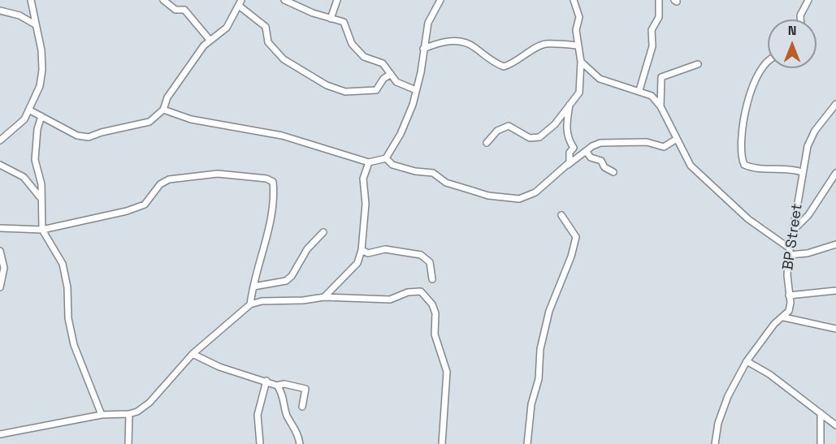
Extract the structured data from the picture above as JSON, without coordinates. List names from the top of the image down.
{
  "streets": {
    "street": ["BP Street"]
  },
  "north": "top"
}
